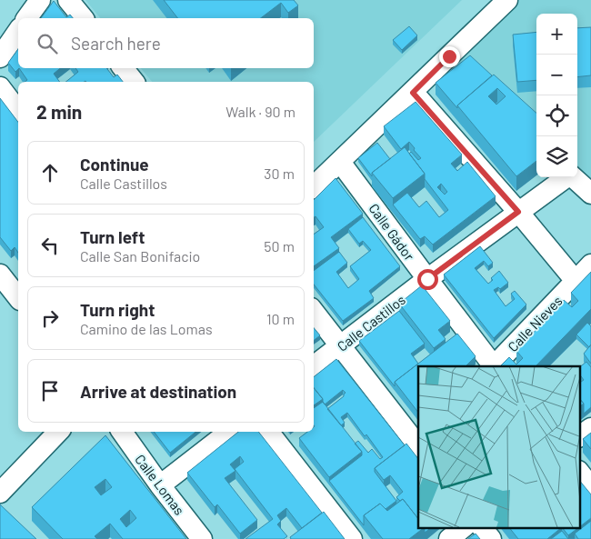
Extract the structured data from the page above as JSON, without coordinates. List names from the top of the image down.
{
  "streets": {
    "street": [
      "Calle Gádor",
      "Calle Castillos",
      "Calle Nieves",
      "Calle Lomas"
    ]
  },
  "crossings": [
    ["Calle Gádor", "Calle Castillos"]
  ],
  "page": {
    "map_buttons": ["+", "−"],
    "search": "Search here",
    "heading": ["2 min", "Walk · 90 m"],
    "list": [
      ["Continue", "Calle Castillos", "30 m"],
      ["Turn left", "Calle San Bonifacio", "50 m"],
      ["Turn right", "Camino de las Lomas", "10 m"],
      "Arrive at destination"
    ]
  }
}
